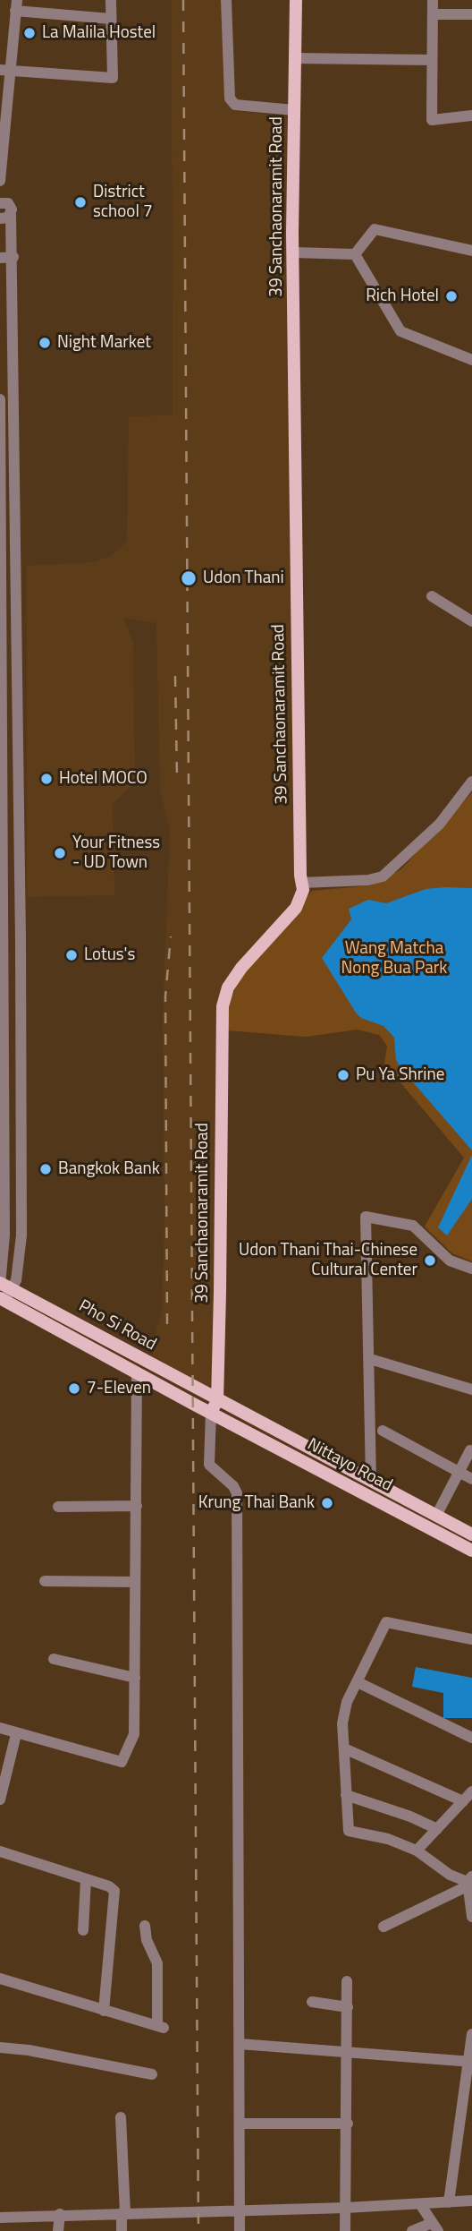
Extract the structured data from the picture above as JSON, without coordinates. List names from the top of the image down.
{
  "streets": {
    "main road": ["39 Sanchaonaramit Road", "Pho Si Road", "Nittayo Road"]
  },
  "crossings": [
    ["39 Sanchaonaramit Road", "Pho Si Road"],
    ["39 Sanchaonaramit Road", "Nittayo Road"],
    ["Pho Si Road", "Nittayo Road"]
  ],
  "parks": ["Wang Matcha Nong Bua Park"],
  "places": [
    "La Malila Hostel",
    "District school 7",
    "Rich Hotel",
    "Night Market",
    "Udon Thani",
    "Hotel MOCO",
    "Your Fitness - UD Town",
    "Lotus's",
    "Pu Ya Shrine",
    "Bangkok Bank",
    "Udon Thani Thai-Chinese Cultural Center",
    "7-Eleven",
    "Krung Thai Bank"
  ]
}
